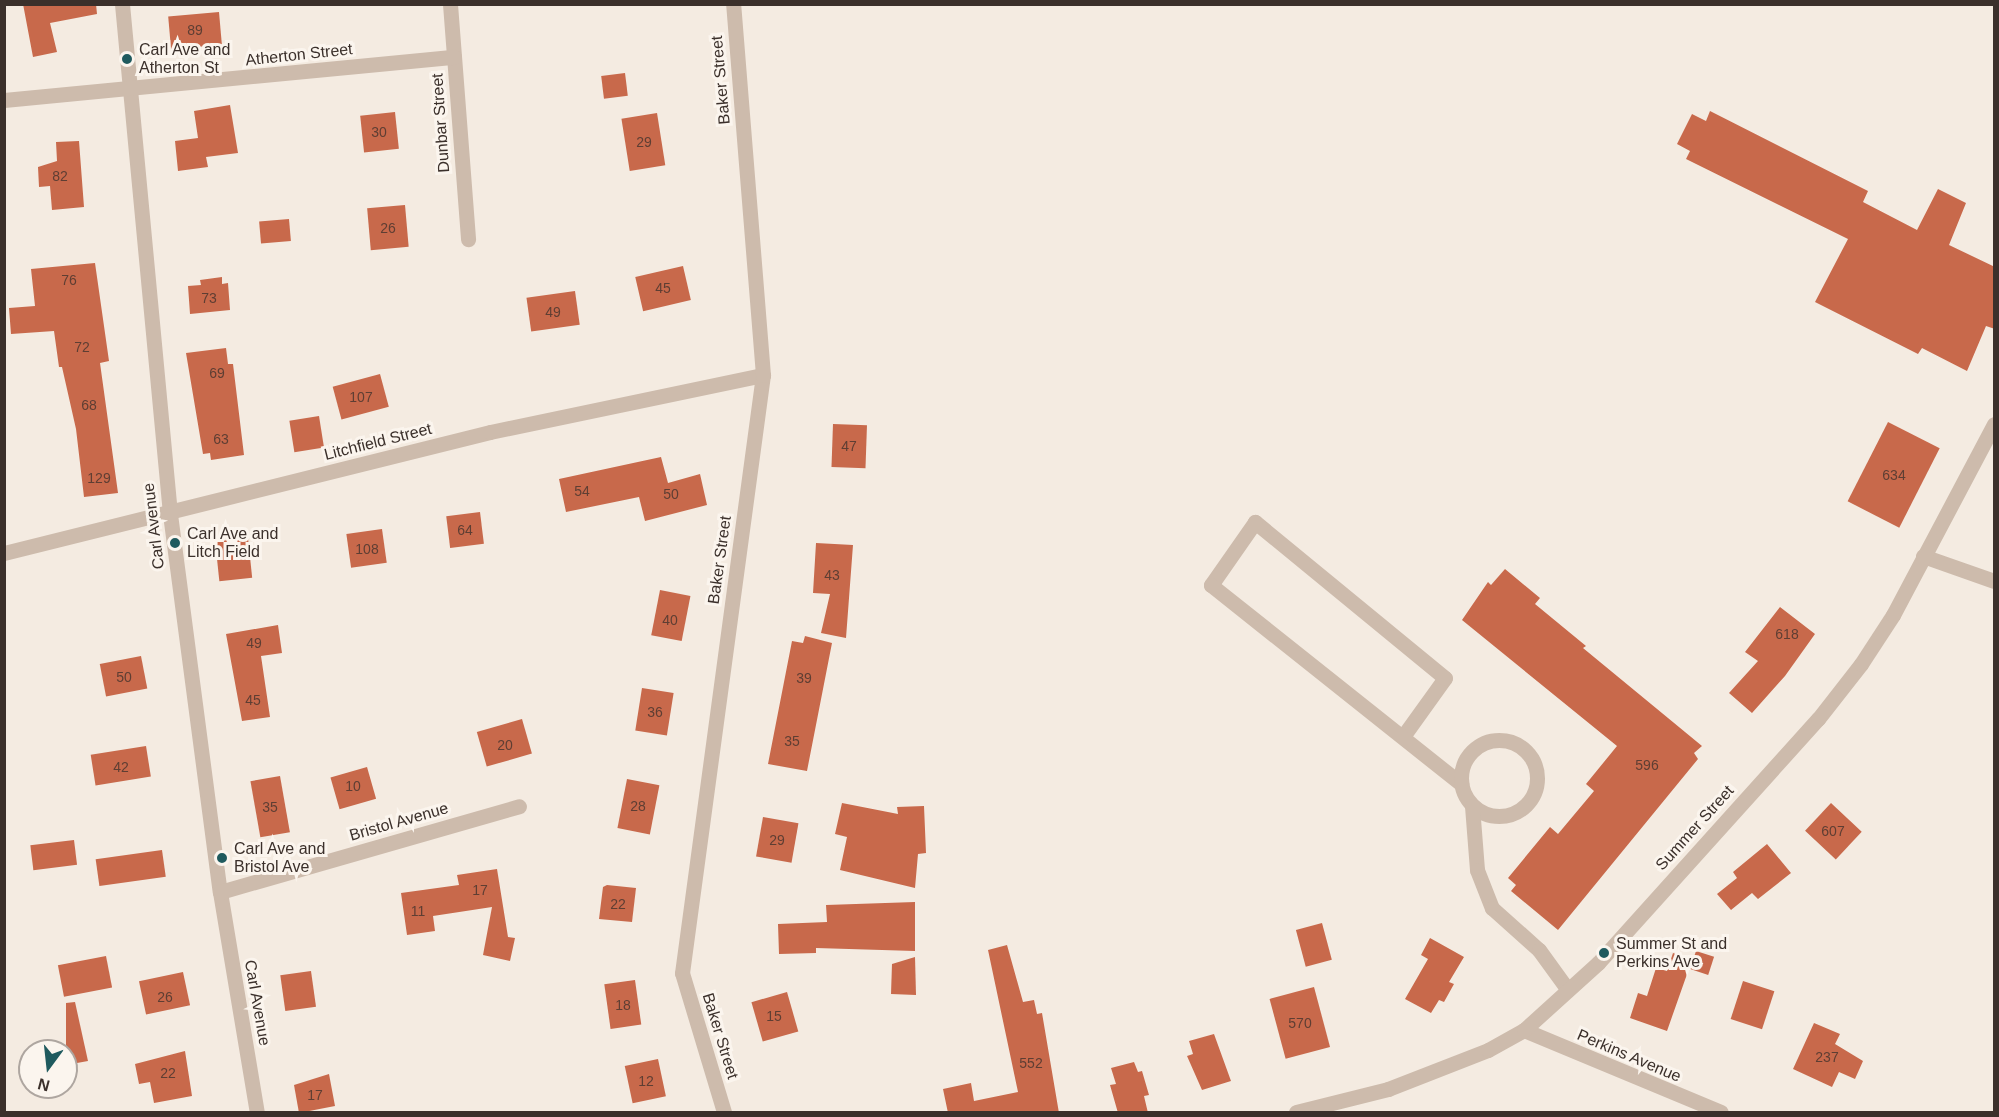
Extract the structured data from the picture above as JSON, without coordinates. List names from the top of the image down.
{
  "streets": {
    "street": [
      "Atherton Street",
      "Baker Street",
      "Dunbar Street",
      "Litchfield Street",
      "Carl Avenue",
      "Bristol Avenue",
      "Summer Street",
      "Perkins Avenue"
    ]
  },
  "crossings": [
    ["Atherton Street", "Dunbar Street"],
    ["Atherton Street", "Carl Avenue"],
    ["Baker Street", "Litchfield Street"],
    ["Litchfield Street", "Carl Avenue"],
    ["Carl Avenue", "Bristol Avenue"],
    ["Summer Street", "Perkins Avenue"]
  ],
  "places": [
    "Carl Ave and Atherton St",
    "Carl Ave and Litch Field",
    "Carl Ave and Bristol Ave",
    "Summer St and Perkins Ave"
  ],
  "house_numbers": [
    "89",
    "30",
    "29",
    "82",
    "26",
    "76",
    "45",
    "73",
    "49",
    "72",
    "69",
    "107",
    "68",
    "63",
    "47",
    "634",
    "129",
    "54",
    "50",
    "64",
    "108",
    "43",
    "40",
    "618",
    "49",
    "50",
    "39",
    "45",
    "36",
    "35",
    "20",
    "596",
    "42",
    "10",
    "28",
    "35",
    "607",
    "29",
    "17",
    "22",
    "11",
    "26",
    "18",
    "15",
    "570",
    "237",
    "552",
    "22",
    "12",
    "17"
  ],
  "north": "bottom"
}
